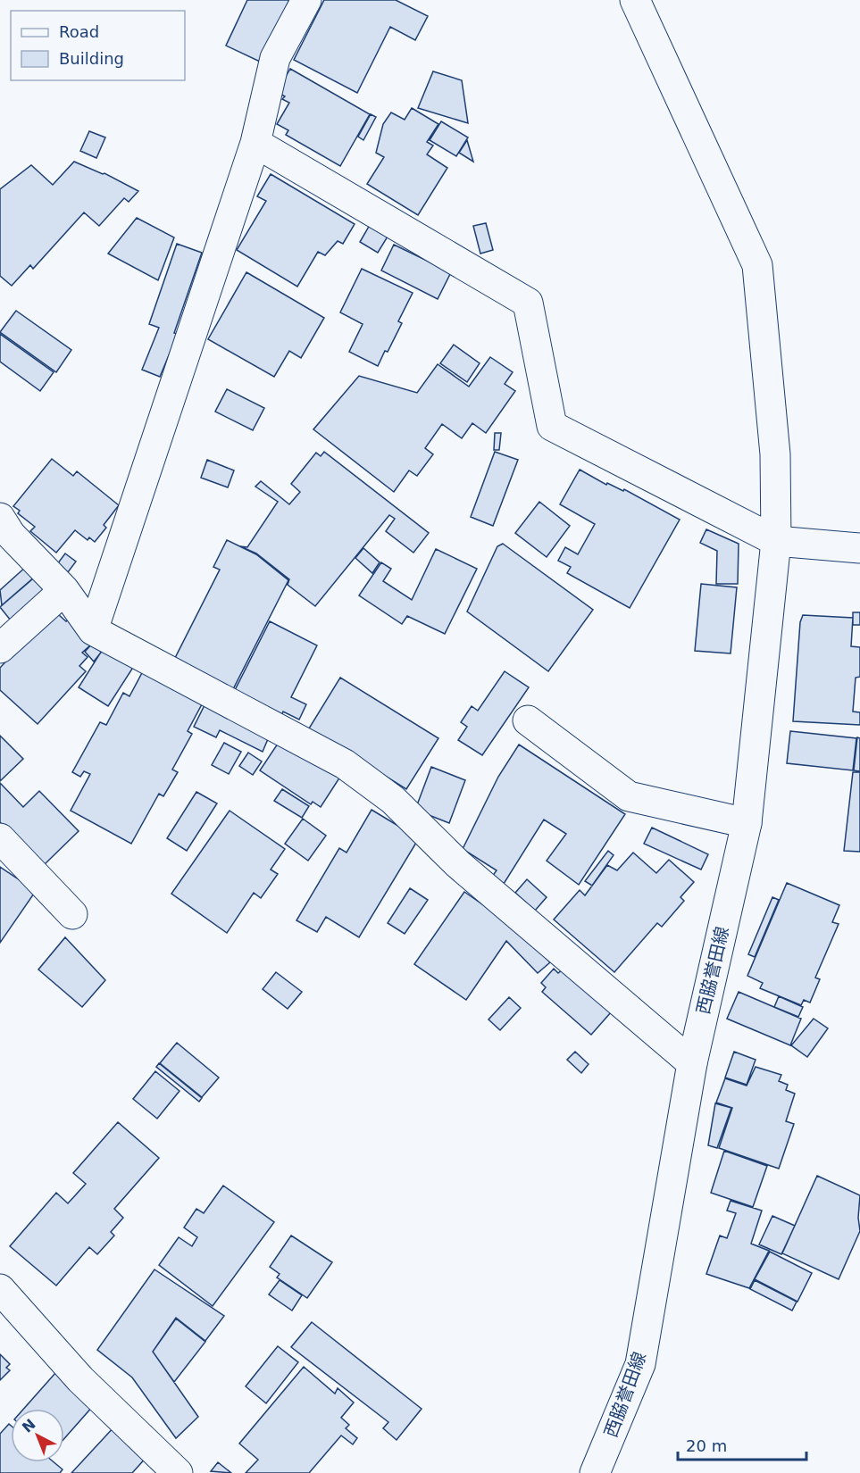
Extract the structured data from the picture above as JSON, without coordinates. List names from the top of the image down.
{
  "streets": {
    "street": ["西脇誉田線"]
  },
  "legend": ["Road", "Building"],
  "scale_bar": "20 m",
  "north": "top left"
}
